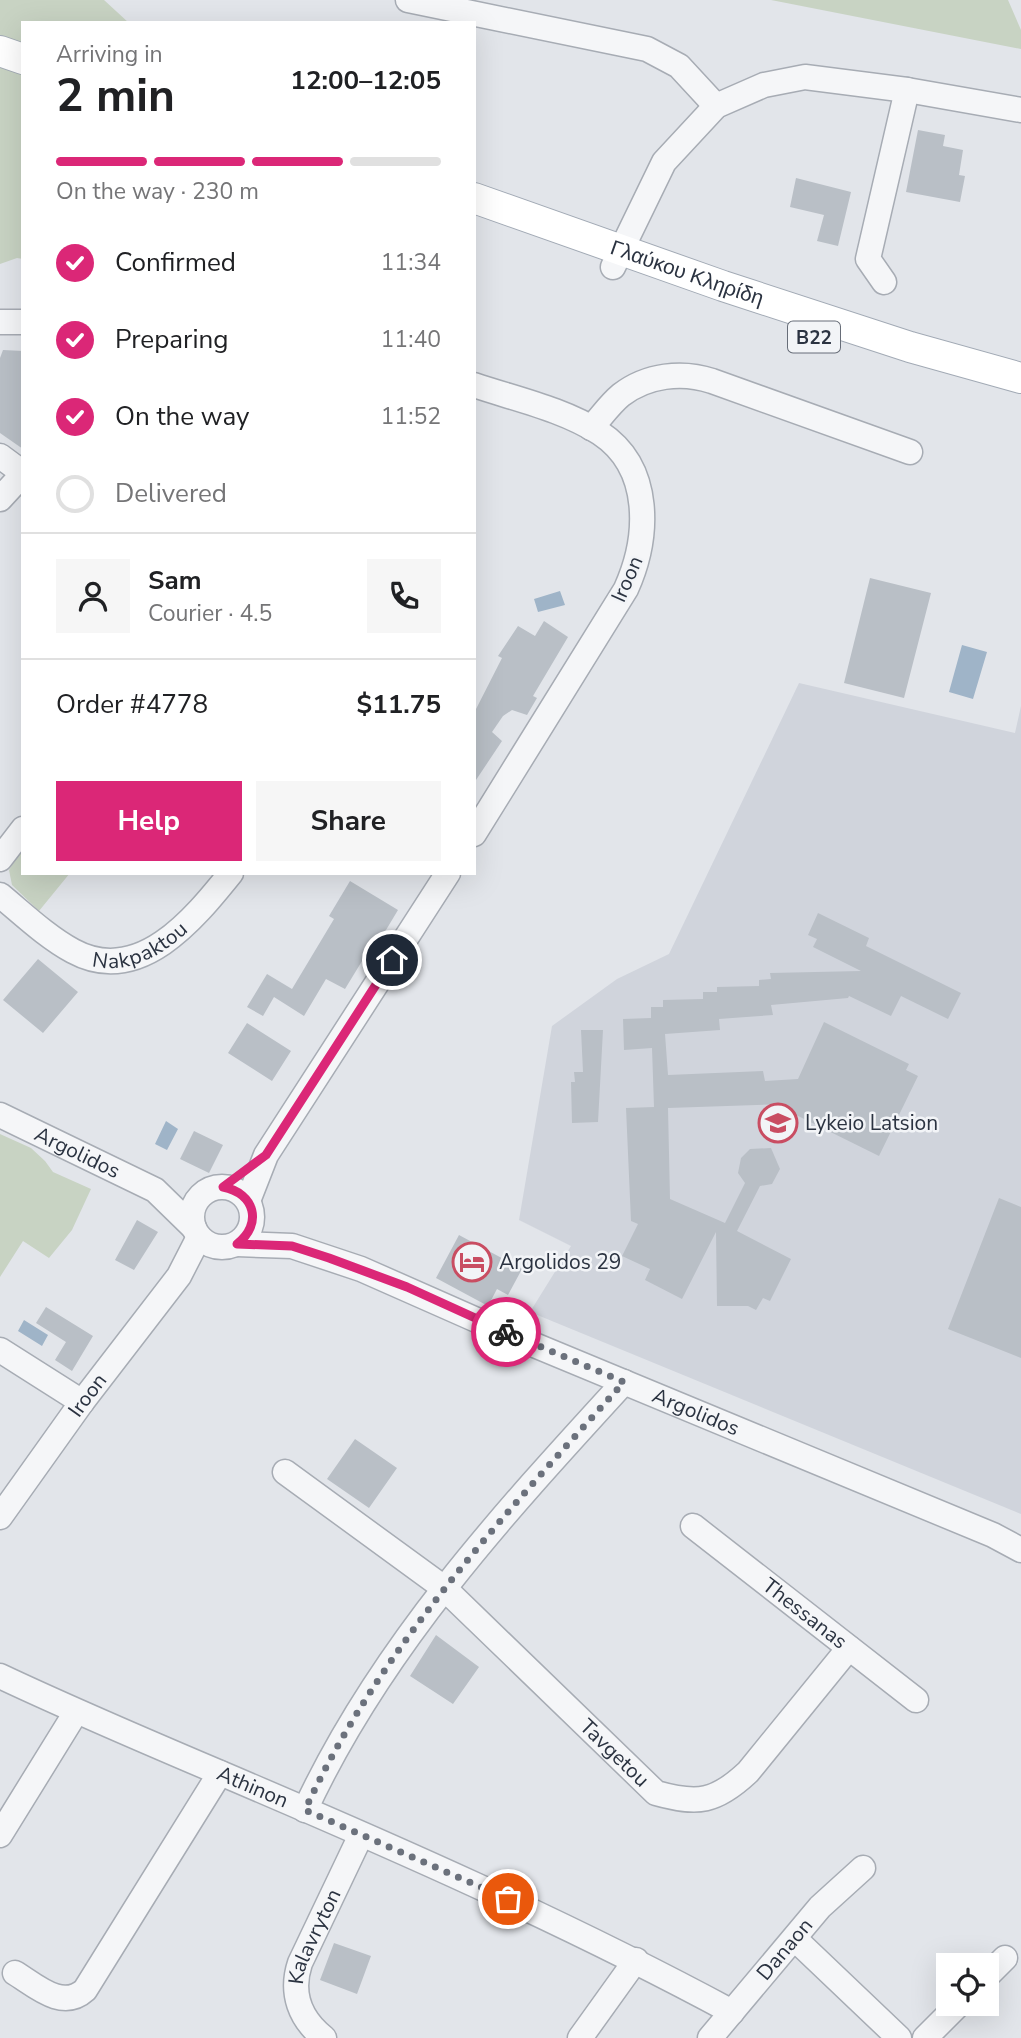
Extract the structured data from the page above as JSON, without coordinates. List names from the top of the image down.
{
  "streets": {
    "main road": ["Γλαύκου Κληρίδη", "B22"],
    "street": [
      "Iroon",
      "Nakpaktou",
      "Argolidos",
      "Thessanas",
      "Tavgetou",
      "Athinon",
      "Kalavryton",
      "Danaon"
    ]
  },
  "crossings": [
    ["Iroon", "Argolidos"],
    ["Thessanas", "Tavgetou"],
    ["Athinon", "Kalavryton"],
    ["Athinon", "Danaon"]
  ],
  "places": {
    "school or university": ["Lykeio Latsion"],
    "hotel": ["Argolidos 29"]
  },
  "page": {
    "heading": ["2 min", "Arriving in", "12:00–12:05"],
    "panel": [
      "Sam",
      "Courier · 4.5",
      "Order #4778",
      "$11.75"
    ],
    "bar": "On the way · 230 m",
    "list": [
      ["Confirmed", "11:34"],
      ["Preparing", "11:40"],
      ["On the way", "11:52"],
      "Delivered"
    ],
    "buttons": ["Help", "Share"]
  }
}
